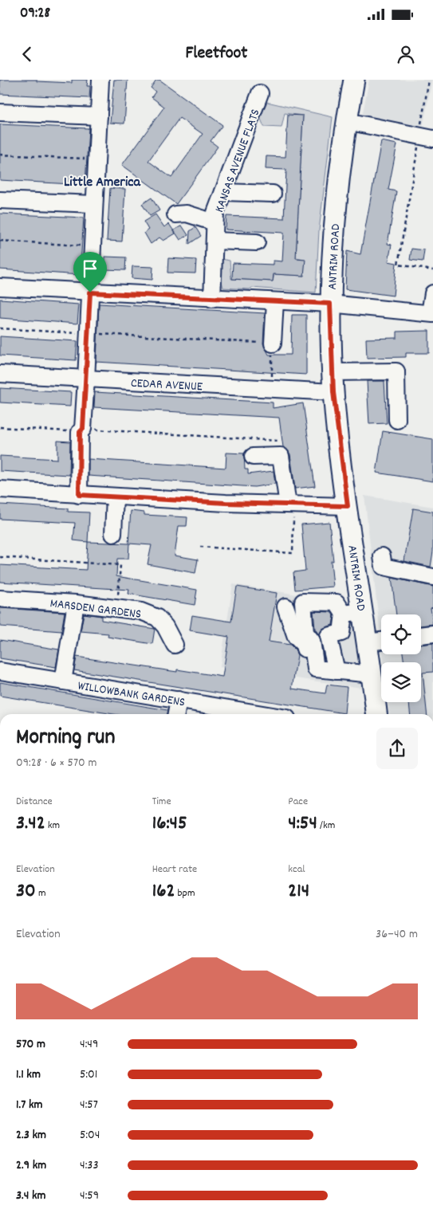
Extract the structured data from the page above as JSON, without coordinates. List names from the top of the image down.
{
  "streets": {
    "main road": ["ANTRIM ROAD"],
    "street": [
      "KANSAS AVENUE FLATS",
      "CEDAR AVENUE",
      "MARSDEN GARDENS",
      "WILLOWBANK GARDENS"
    ]
  },
  "crossings": [
    ["ANTRIM ROAD", "CEDAR AVENUE"]
  ],
  "districts": ["Little America"],
  "page": {
    "status": "09:28",
    "header": "Fleetfoot",
    "heading": ["Morning run", "09:28 · 6 × 570 m"],
    "stats": [
      ["Distance", "3.42 km"],
      ["Time", "16:45"],
      ["Pace", "4:54 /km"],
      ["Elevation", "30 m"],
      ["Heart rate", "162 bpm"],
      ["kcal", "214"]
    ],
    "chart": ["Elevation", "36–40 m"],
    "list": [
      {
        "name": "570 m",
        "note": "4:49"
      },
      {
        "name": "1.1 km",
        "note": "5:01"
      },
      {
        "name": "1.7 km",
        "note": "4:57"
      },
      {
        "name": "2.3 km",
        "note": "5:04"
      },
      {
        "name": "2.9 km",
        "note": "4:33"
      },
      {
        "name": "3.4 km",
        "note": "4:59"
      }
    ]
  }
}
